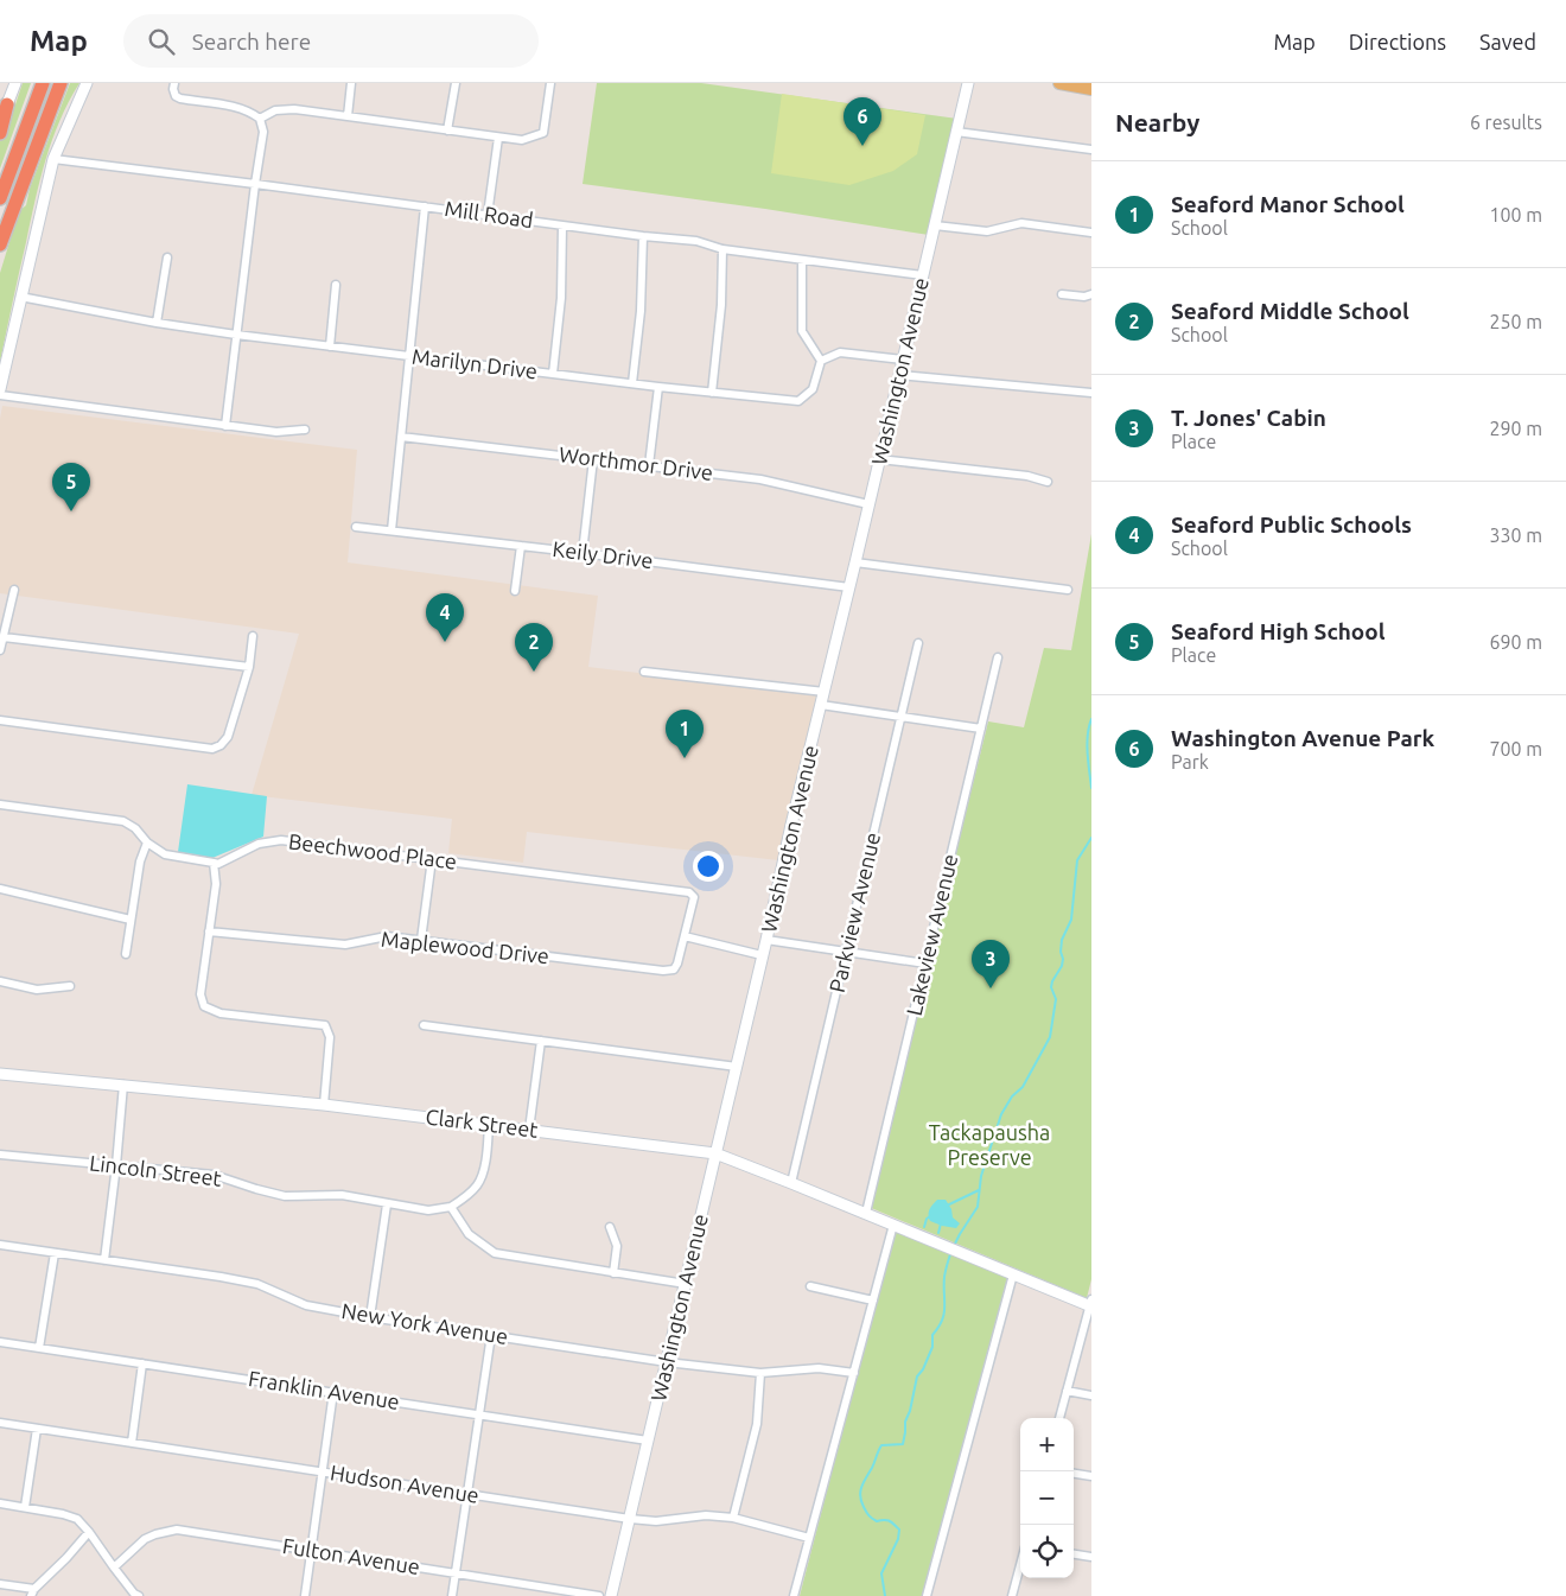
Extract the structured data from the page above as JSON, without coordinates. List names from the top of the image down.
{
  "streets": {
    "street": [
      "Mill Road",
      "Marilyn Drive",
      "Washington Avenue",
      "Worthmor Drive",
      "Keily Drive",
      "Beechwood Place",
      "Parkview Avenue",
      "Lakeview Avenue",
      "Maplewood Drive",
      "Clark Street",
      "Lincoln Street",
      "New York Avenue",
      "Franklin Avenue",
      "Hudson Avenue",
      "Fulton Avenue"
    ]
  },
  "crossings": [
    ["Mill Road", "Washington Avenue"],
    ["Washington Avenue", "Worthmor Drive"],
    ["Washington Avenue", "Keily Drive"],
    ["Washington Avenue", "Clark Street"],
    ["Washington Avenue", "New York Avenue"],
    ["Washington Avenue", "Franklin Avenue"],
    ["Washington Avenue", "Hudson Avenue"],
    ["Beechwood Place", "Maplewood Drive"],
    ["Parkview Avenue", "Clark Street"],
    ["Lakeview Avenue", "Clark Street"]
  ],
  "parks": ["Tackapausha Preserve"],
  "page": {
    "header": "Map",
    "search": "Search here",
    "nav": ["Map", "Directions", "Saved"],
    "heading": ["Nearby", "6 results"],
    "pins": [
      "6",
      "5",
      "4",
      "2",
      "1",
      "3"
    ],
    "list": [
      {
        "mark": "1",
        "name": "Seaford Manor School",
        "note": "School",
        "value": "100 m"
      },
      {
        "mark": "2",
        "name": "Seaford Middle School",
        "note": "School",
        "value": "250 m"
      },
      {
        "mark": "3",
        "name": "T. Jones' Cabin",
        "note": "Place",
        "value": "290 m"
      },
      {
        "mark": "4",
        "name": "Seaford Public Schools",
        "note": "School",
        "value": "330 m"
      },
      {
        "mark": "5",
        "name": "Seaford High School",
        "note": "Place",
        "value": "690 m"
      },
      {
        "mark": "6",
        "name": "Washington Avenue Park",
        "note": "Park",
        "value": "700 m"
      }
    ],
    "map_buttons": ["+", "−"]
  }
}
